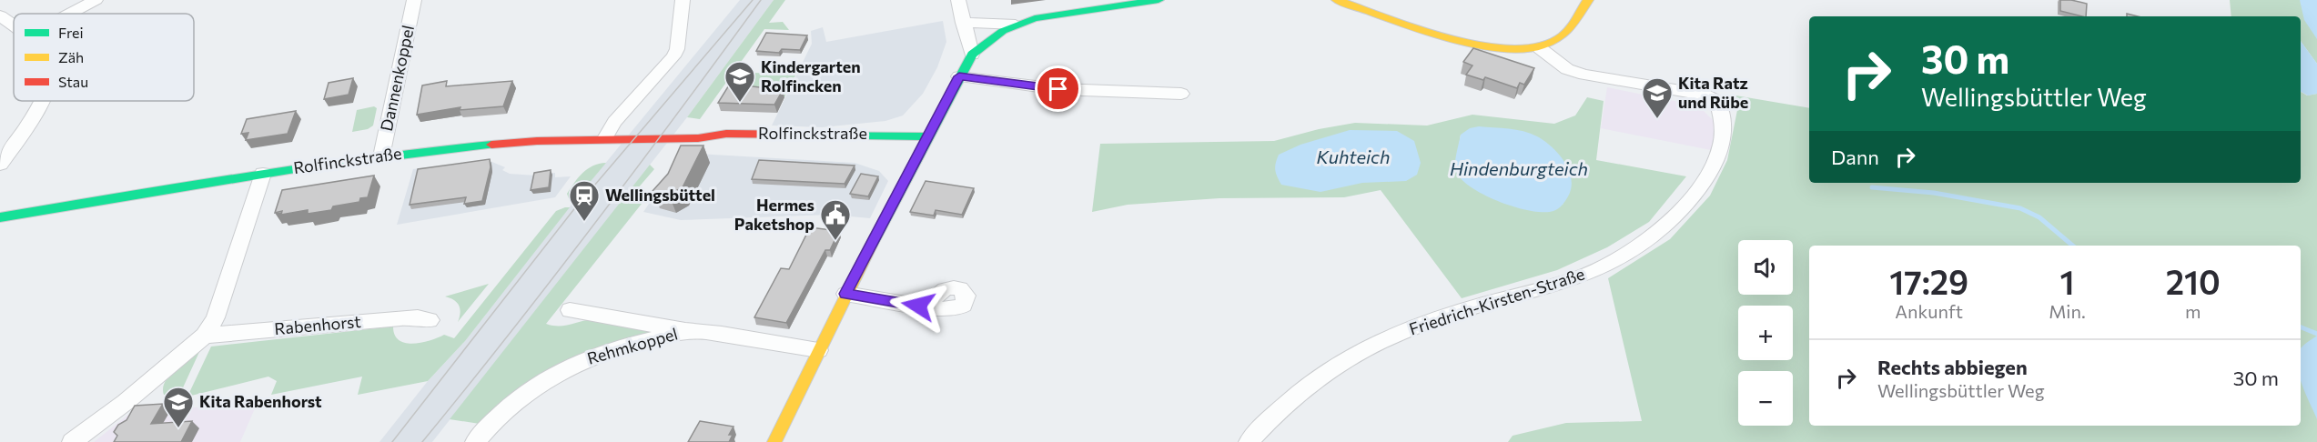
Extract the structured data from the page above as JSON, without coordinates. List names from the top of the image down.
{
  "streets": {
    "main road": ["Rolfinckstraße"],
    "street": [
      "Dannenkoppel",
      "Friedrich-Kirsten-Straße",
      "Rabenhorst",
      "Rehmkoppel"
    ]
  },
  "crossings": [
    ["Dannenkoppel", "Rolfinckstraße"]
  ],
  "water": ["Kuhteich", "Hindenburgteich"],
  "places": {
    "school or university": ["Kindergarten Rolfincken", "Kita Ratz und Rübe", "Kita Rabenhorst"],
    "station": ["Wellingsbüttel"],
    "public building": ["Hermes Paketshop"]
  },
  "legend": ["Frei", "Zäh", "Stau"],
  "page": {
    "turn": ["30 m", "Wellingsbüttler Weg"],
    "then": "Dann",
    "map_buttons": ["+", "−"],
    "eta": [
      "17:29",
      "Ankunft",
      "1",
      "Min.",
      "210",
      "m"
    ],
    "list": [
      {
        "name": "Rechts abbiegen",
        "note": "Wellingsbüttler Weg",
        "value": "30 m"
      }
    ]
  }
}
